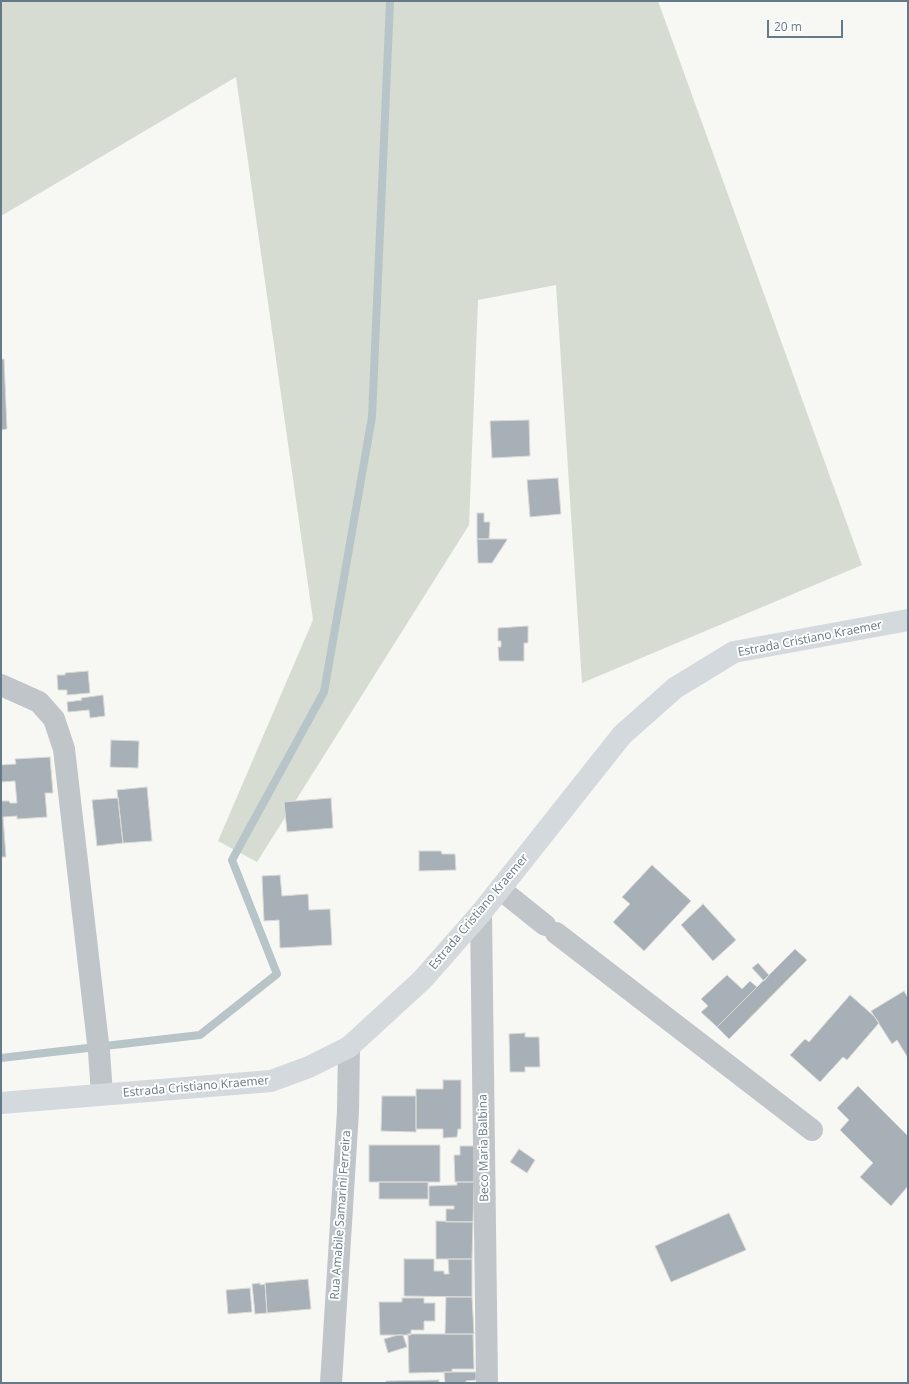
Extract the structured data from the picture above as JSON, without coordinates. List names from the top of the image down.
{
  "streets": {
    "main road": ["Estrada Cristiano Kraemer"],
    "street": ["Beco Maria Balbina", "Rua Amabile Samarini Ferreira"]
  },
  "crossings": [
    ["Estrada Cristiano Kraemer", "Beco Maria Balbina"],
    ["Estrada Cristiano Kraemer", "Rua Amabile Samarini Ferreira"]
  ],
  "scale_bar": "20 m"
}
